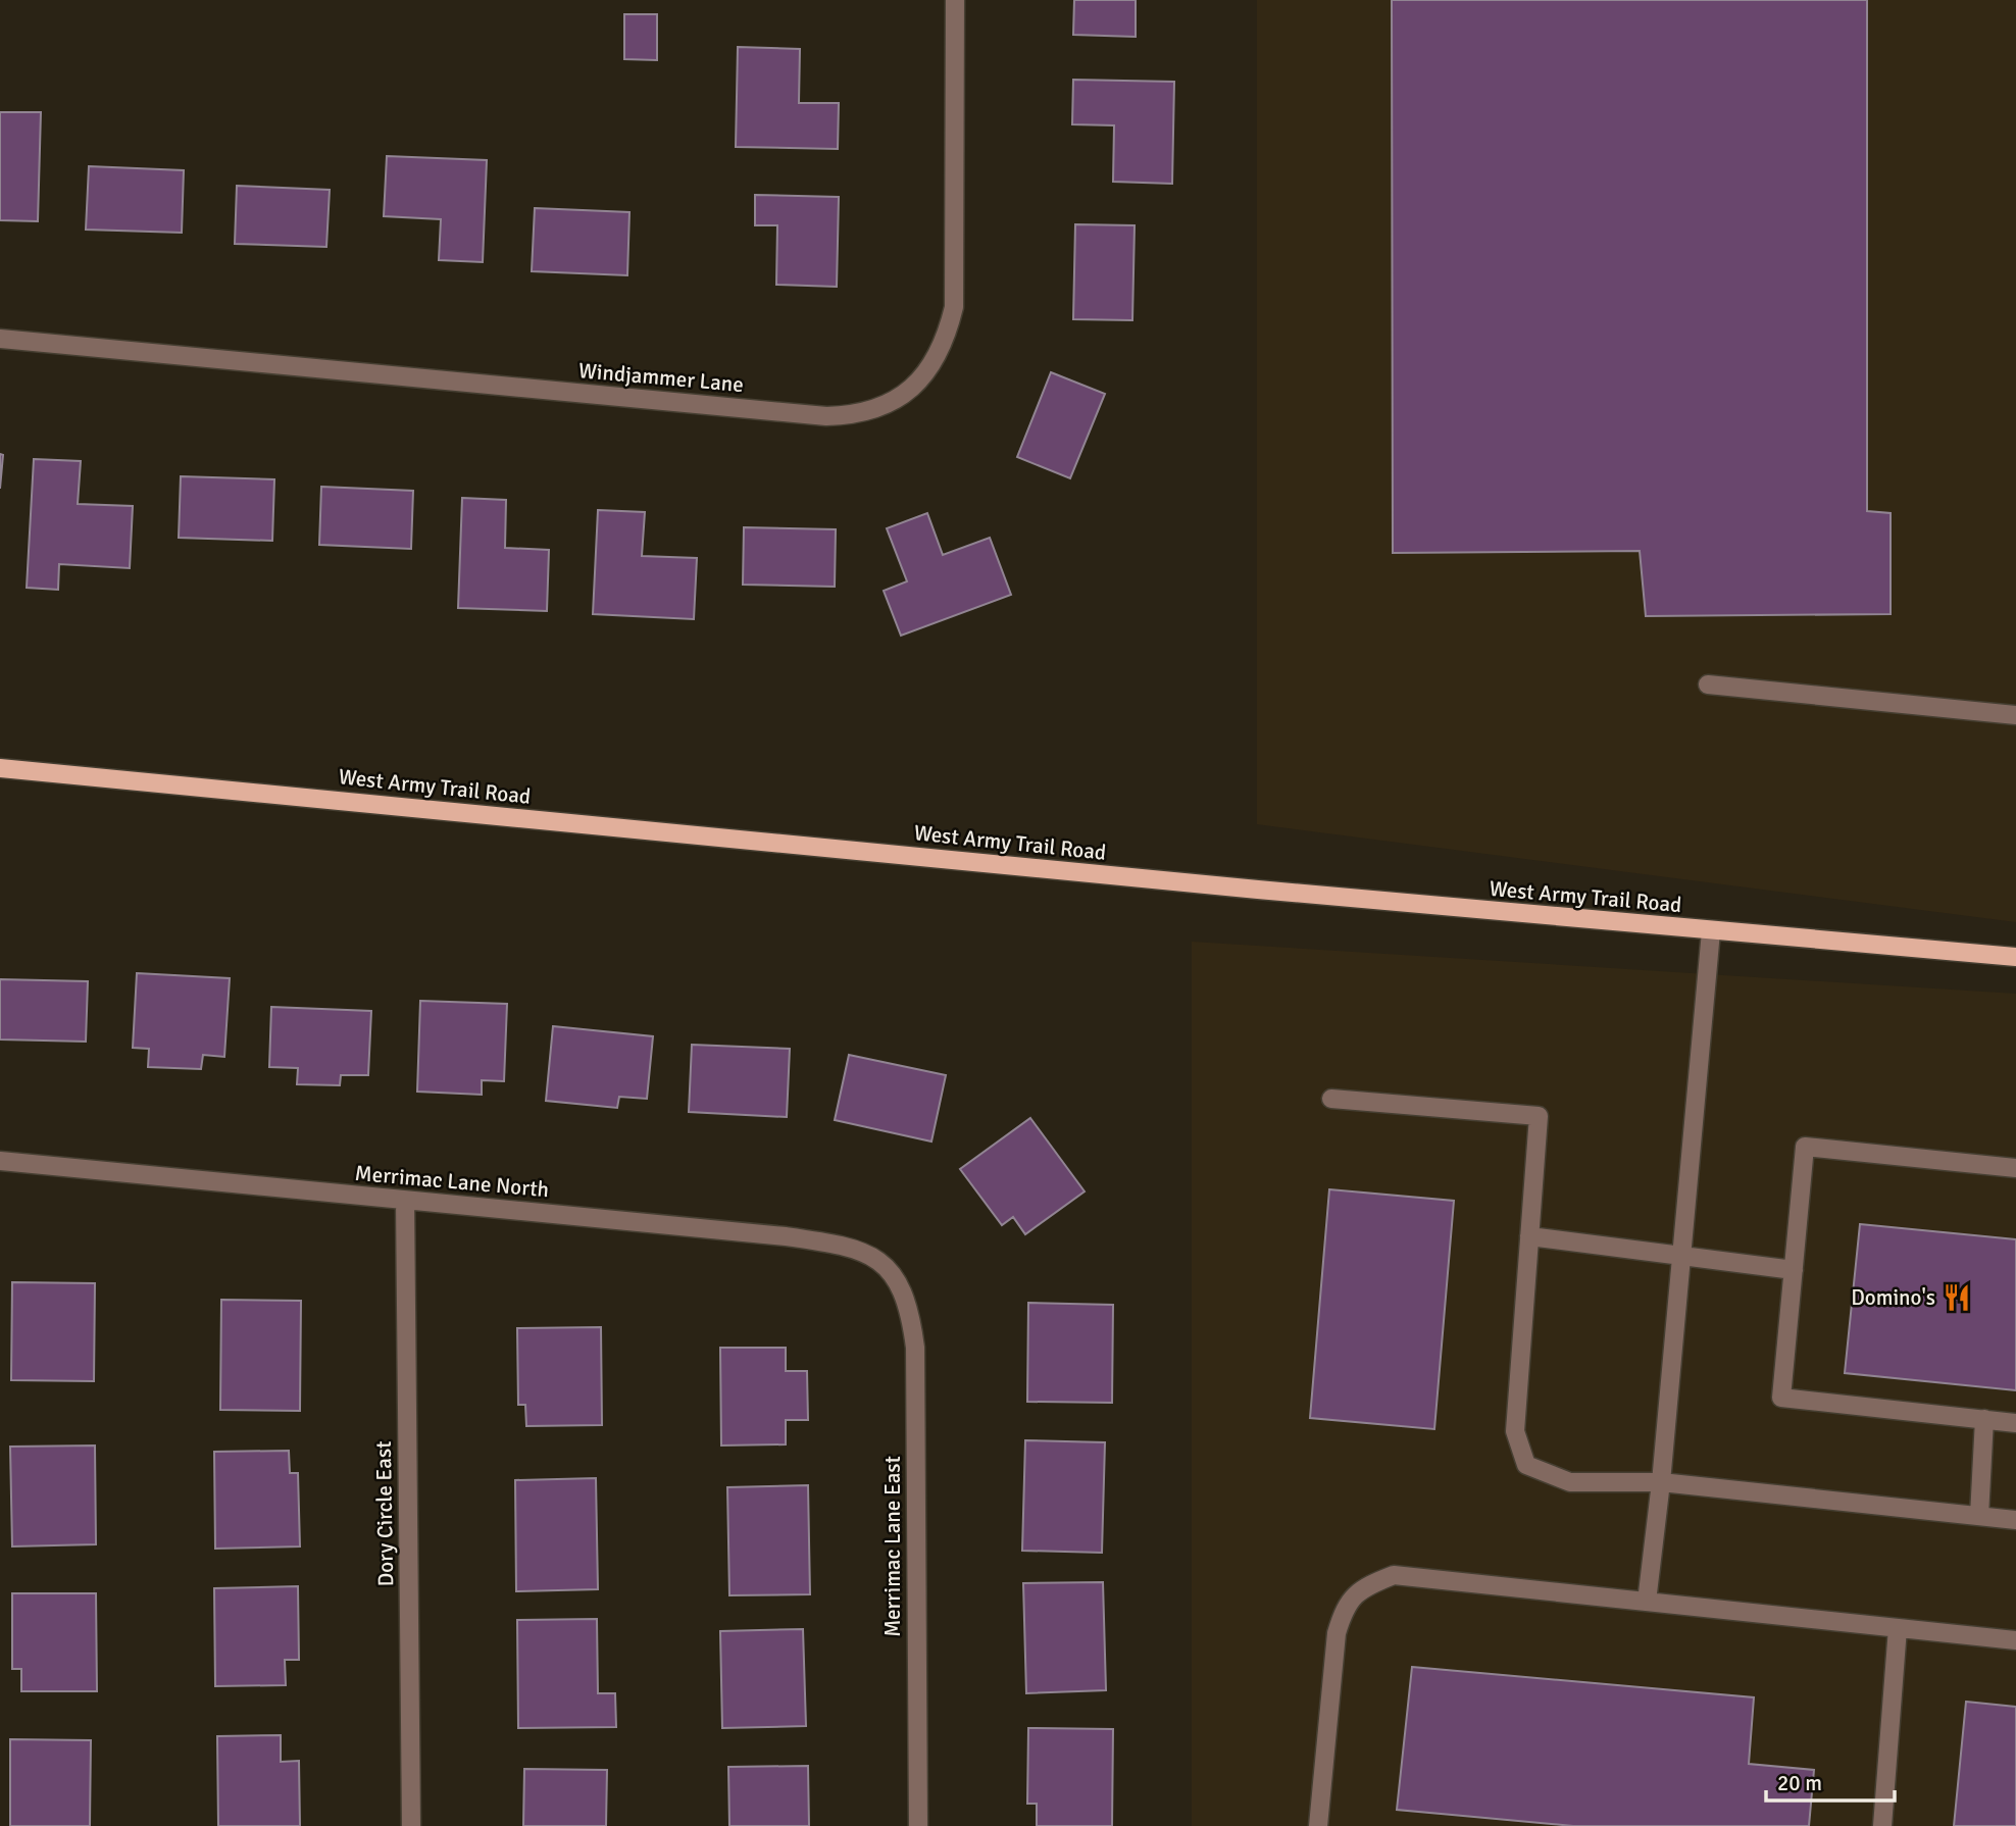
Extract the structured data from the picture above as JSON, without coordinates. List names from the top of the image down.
{
  "streets": {
    "main road": ["West Army Trail Road"],
    "street": [
      "Windjammer Lane",
      "Merrimac Lane North",
      "Dory Circle East",
      "Merrimac Lane East"
    ]
  },
  "crossings": [
    ["Merrimac Lane North", "Dory Circle East"],
    ["Merrimac Lane North", "Merrimac Lane East"]
  ],
  "places": {
    "restaurant": ["Domino's"]
  },
  "scale_bar": "20 m"
}
